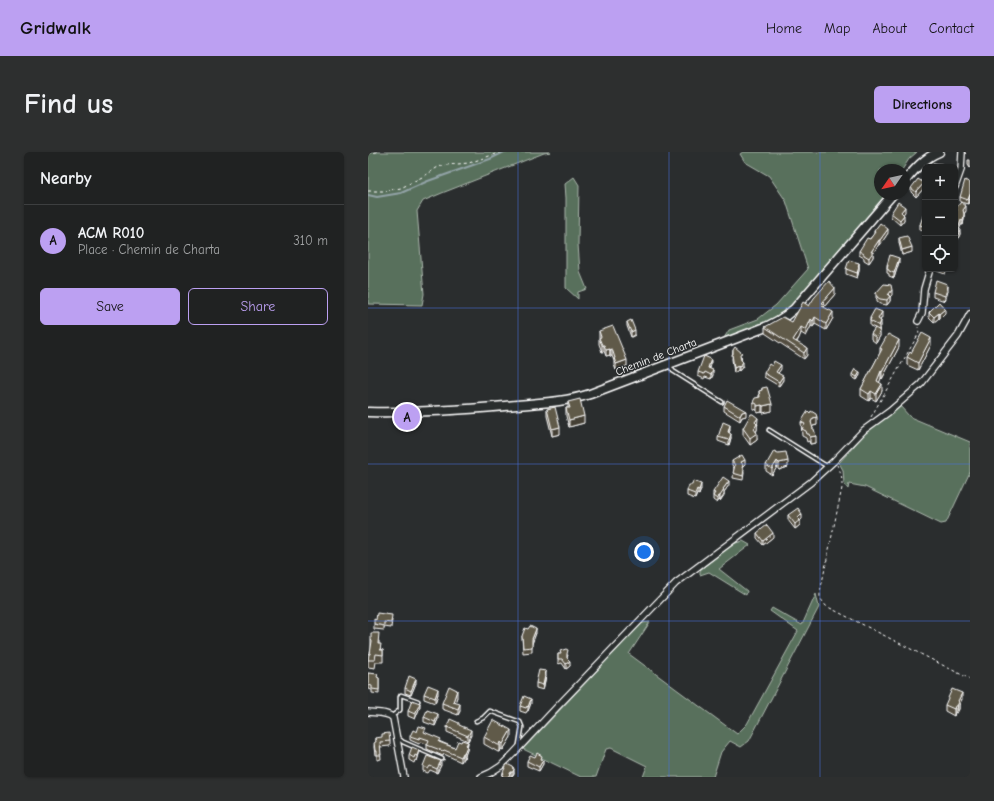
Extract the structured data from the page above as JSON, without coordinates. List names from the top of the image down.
{
  "streets": {
    "street": ["Chemin de Charta"]
  },
  "north": "bottom left",
  "page": {
    "header": "Gridwalk",
    "nav": [
      "Home",
      "Map",
      "About",
      "Contact"
    ],
    "buttons": [
      "Directions",
      ["Save", "Share"]
    ],
    "title": "Find us",
    "heading": "Nearby",
    "map_buttons": ["+", "−"],
    "list": [
      {
        "mark": "A",
        "name": "ACM R010",
        "note": "Place · Chemin de Charta",
        "value": "310 m"
      }
    ],
    "pins": "A"
  }
}
